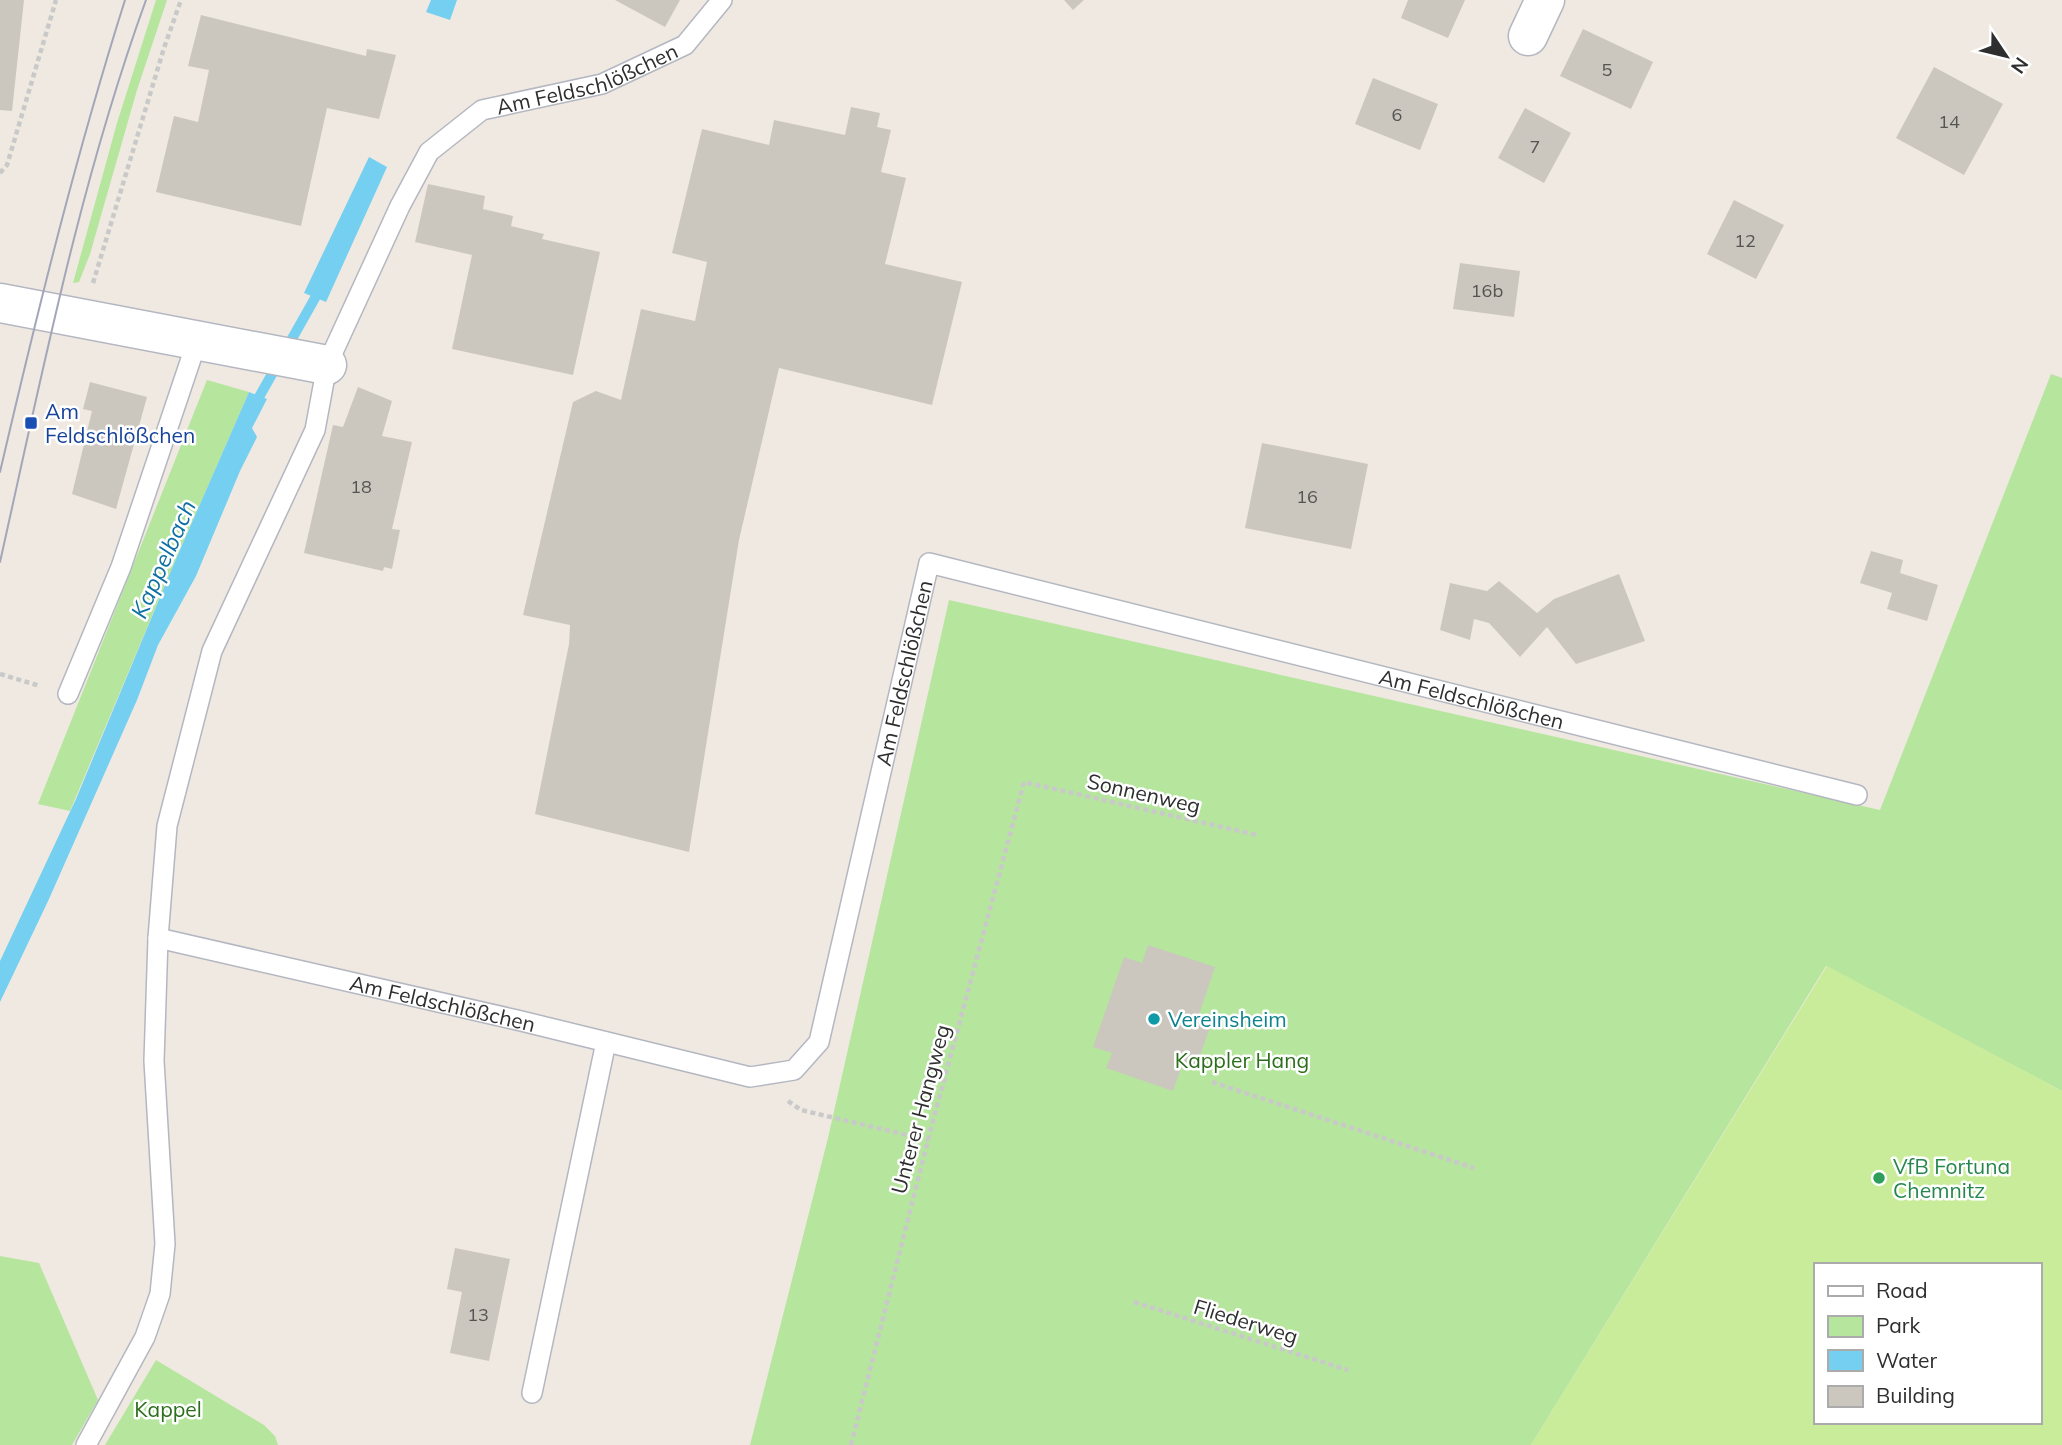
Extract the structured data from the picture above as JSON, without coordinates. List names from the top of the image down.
{
  "streets": {
    "lane": ["Am Feldschlößchen"],
    "path": ["Sonnenweg", "Unterer Hangweg", "Fliederweg"]
  },
  "crossings": [
    ["Sonnenweg", "Unterer Hangweg"]
  ],
  "water": ["Kappelbach"],
  "parks": ["Kappler Hang", "Kappel"],
  "places": {
    "transit": ["Am Feldschlößchen"],
    "other": ["Vereinsheim", "VfB Fortuna Chemnitz"]
  },
  "house_numbers": [
    "5",
    "6",
    "14",
    "7",
    "12",
    "16b",
    "18",
    "16",
    "13"
  ],
  "legend": [
    "Road",
    "Park",
    "Water",
    "Building"
  ],
  "north": "bottom right"
}
